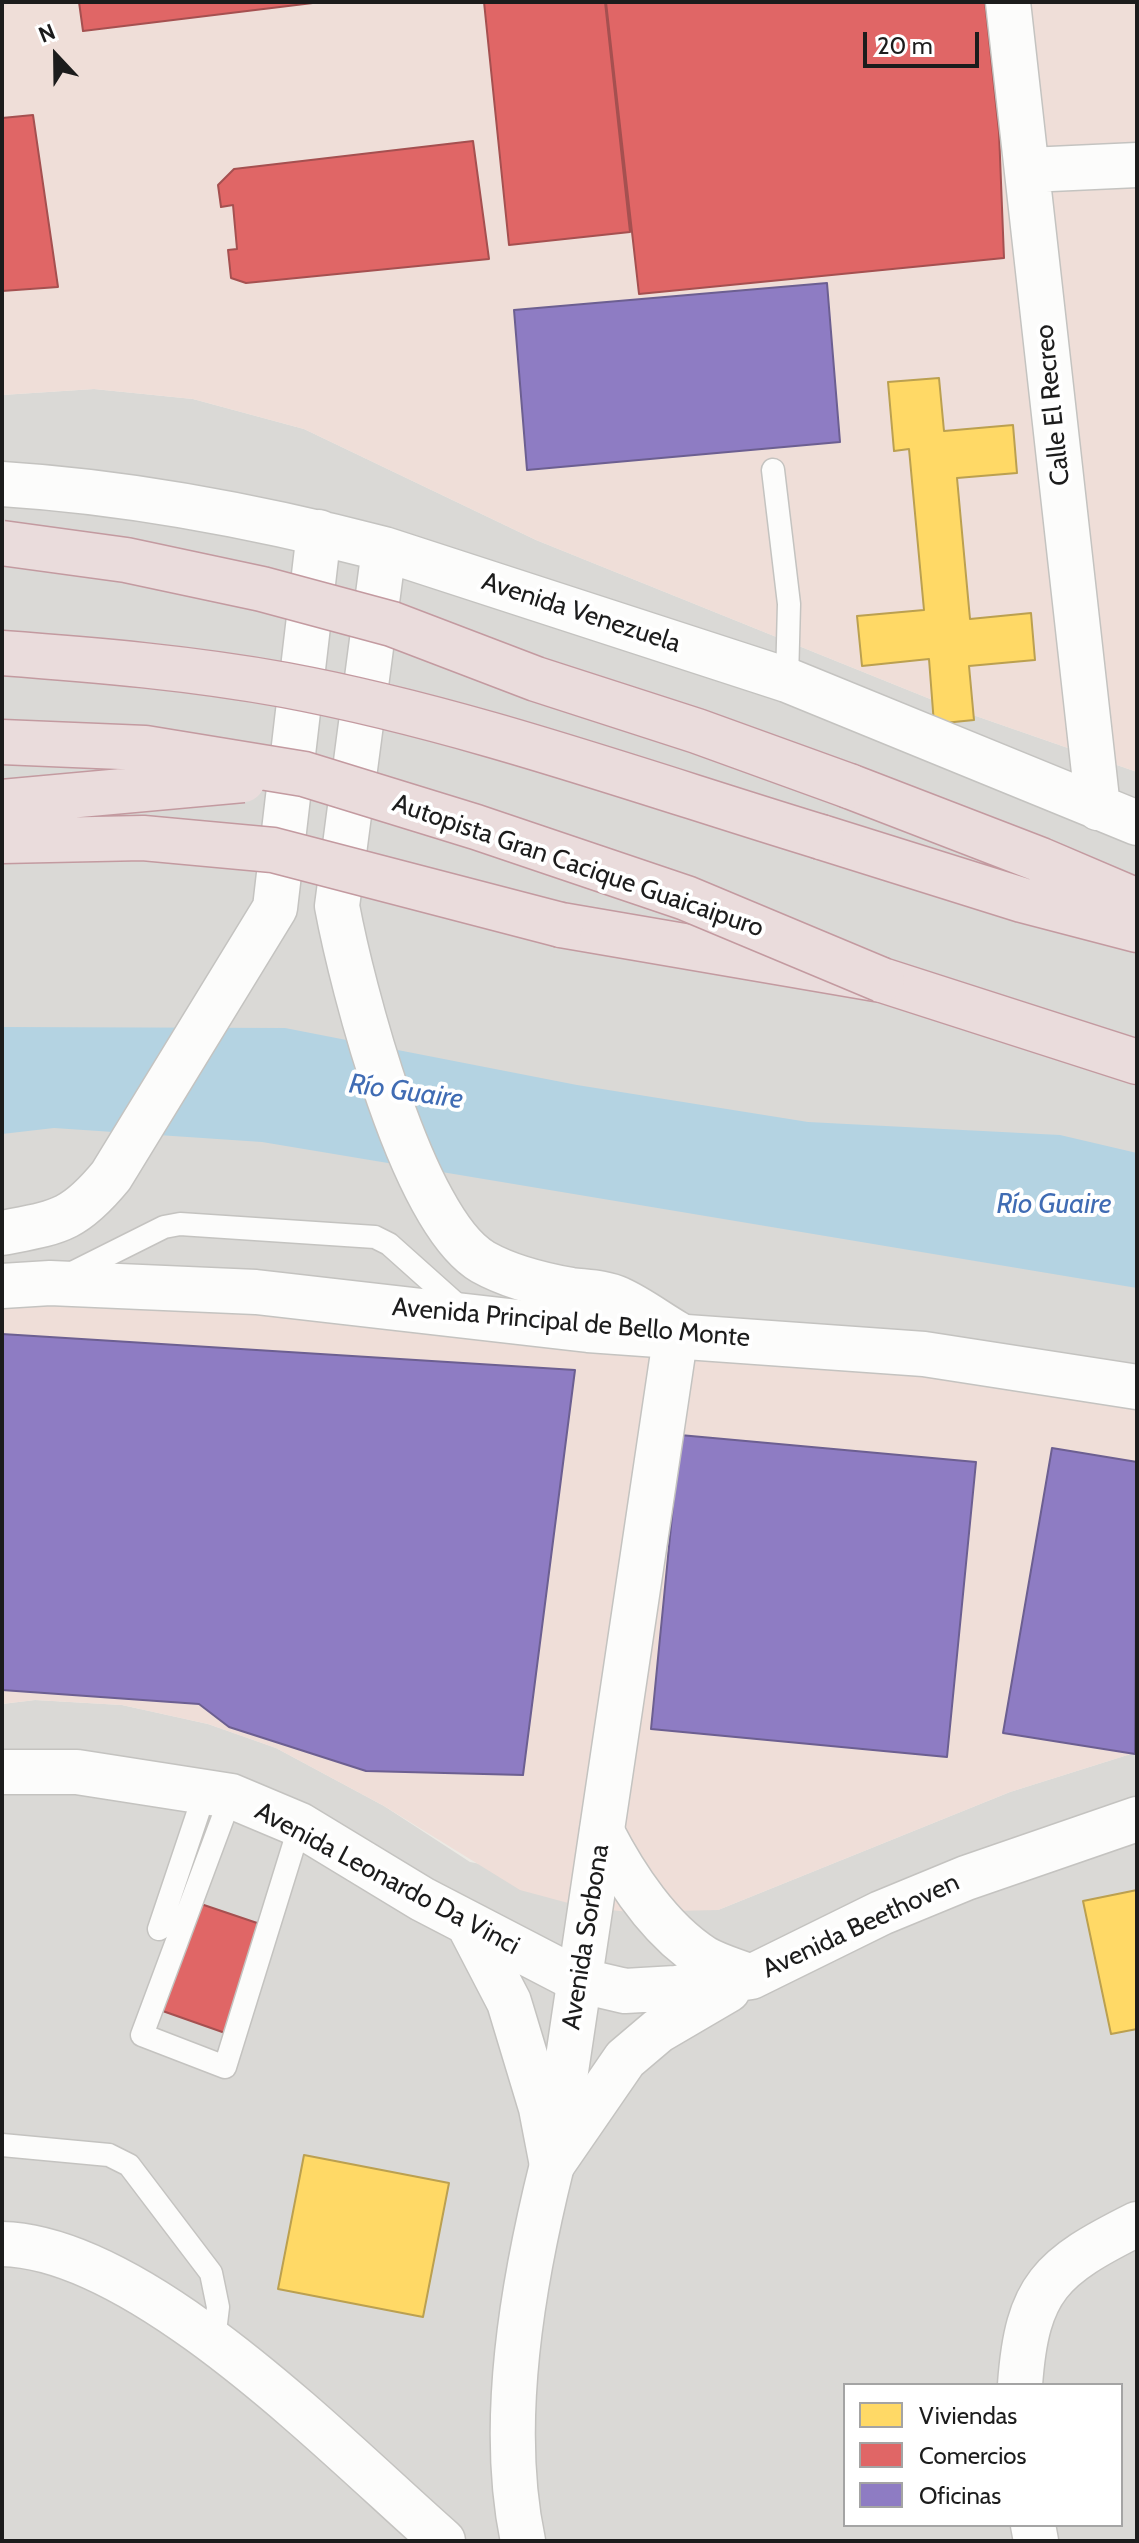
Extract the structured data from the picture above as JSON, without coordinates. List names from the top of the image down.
{
  "streets": {
    "highway": ["Autopista Gran Cacique Guaicaipuro"],
    "street": [
      "Calle El Recreo",
      "Avenida Venezuela",
      "Avenida Principal de Bello Monte",
      "Avenida Leonardo Da Vinci",
      "Avenida Beethoven",
      "Avenida Sorbona"
    ]
  },
  "crossings": [
    ["Calle El Recreo", "Avenida Venezuela"],
    ["Avenida Principal de Bello Monte", "Avenida Sorbona"],
    ["Avenida Leonardo Da Vinci", "Avenida Beethoven"],
    ["Avenida Leonardo Da Vinci", "Avenida Sorbona"],
    ["Avenida Beethoven", "Avenida Sorbona"]
  ],
  "water": ["Río Guaire"],
  "legend": ["Viviendas", "Comercios", "Oficinas"],
  "scale_bar": "20 m",
  "north": "top"
}
